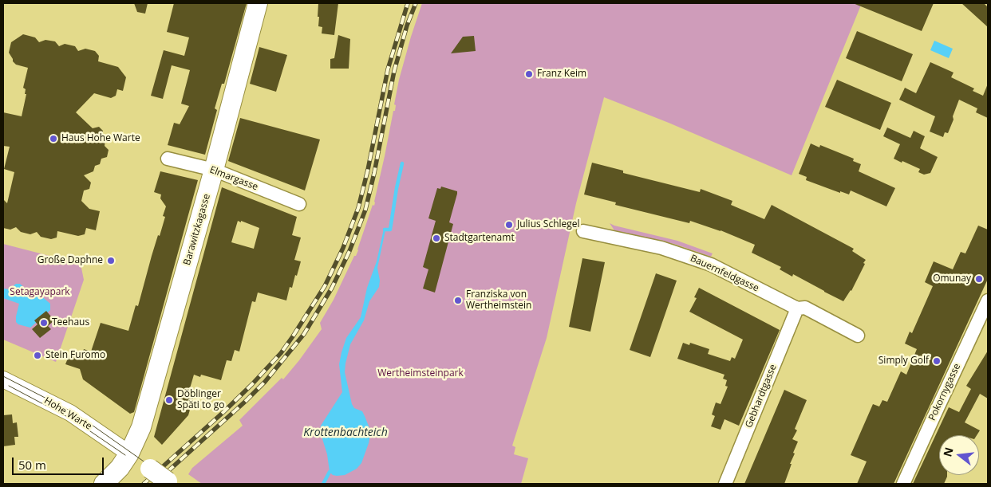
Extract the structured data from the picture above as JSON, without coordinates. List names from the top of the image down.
{
  "streets": {
    "main road": ["Barawitzkagasse"],
    "street": [
      "Elmargasse",
      "Bauernfeldgasse",
      "Pokornygasse",
      "Gebhardtgasse",
      "Hohe Warte"
    ]
  },
  "crossings": [
    ["Elmargasse", "Barawitzkagasse"],
    ["Barawitzkagasse", "Hohe Warte"],
    ["Bauernfeldgasse", "Gebhardtgasse"]
  ],
  "water": ["Krottenbachteich"],
  "parks": ["Setagayapark", "Wertheimsteinpark"],
  "places": [
    "Franz Keim",
    "Haus Hohe Warte",
    "Julius Schlegel",
    "Stadtgartenamt",
    "Große Daphne",
    "Omunay",
    "Franziska von Wertheimstein",
    "Teehaus",
    "Stein Furomo",
    "Simply Golf",
    "Döblinger Späti to go"
  ],
  "scale_bar": "50 m",
  "north": "left"
}
